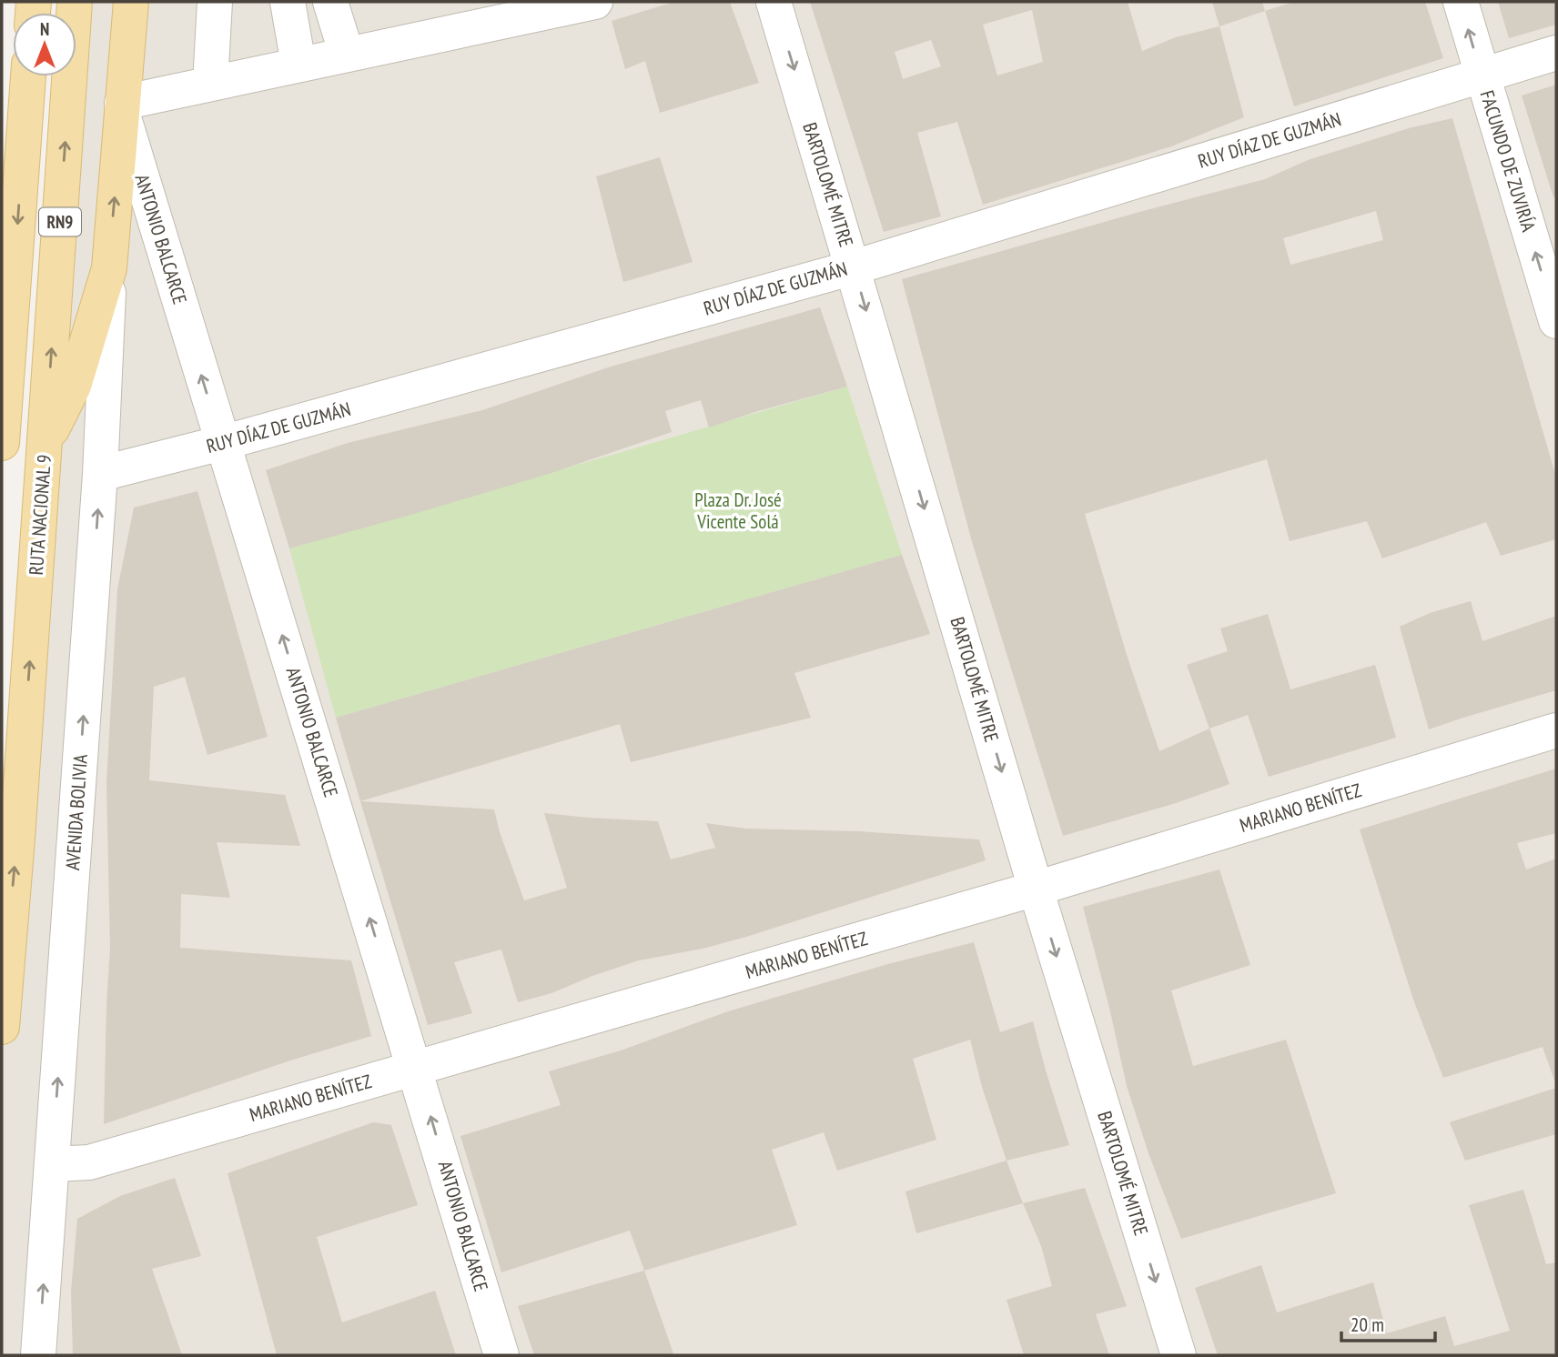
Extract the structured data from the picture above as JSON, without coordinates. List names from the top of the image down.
{
  "streets": {
    "main road": ["RN9", "RUTA NACIONAL 9"],
    "street": [
      "RUY DÍAZ DE GUZMÁN",
      "FACUNDO DE ZUVIRÍA",
      "BARTOLOMÉ MITRE",
      "ANTONIO BALCARCE",
      "MARIANO BENÍTEZ",
      "AVENIDA BOLIVIA"
    ]
  },
  "crossings": [
    ["RUY DÍAZ DE GUZMÁN", "FACUNDO DE ZUVIRÍA"],
    ["RUY DÍAZ DE GUZMÁN", "BARTOLOMÉ MITRE"],
    ["RUY DÍAZ DE GUZMÁN", "ANTONIO BALCARCE"],
    ["RUY DÍAZ DE GUZMÁN", "AVENIDA BOLIVIA"],
    ["BARTOLOMÉ MITRE", "MARIANO BENÍTEZ"],
    ["ANTONIO BALCARCE", "MARIANO BENÍTEZ"],
    ["MARIANO BENÍTEZ", "AVENIDA BOLIVIA"]
  ],
  "one_way": [
    "FACUNDO DE ZUVIRÍA",
    "BARTOLOMÉ MITRE",
    "ANTONIO BALCARCE",
    "AVENIDA BOLIVIA"
  ],
  "parks": ["Plaza Dr. José Vicente Solá"],
  "scale_bar": "20 m",
  "north": "top"
}
